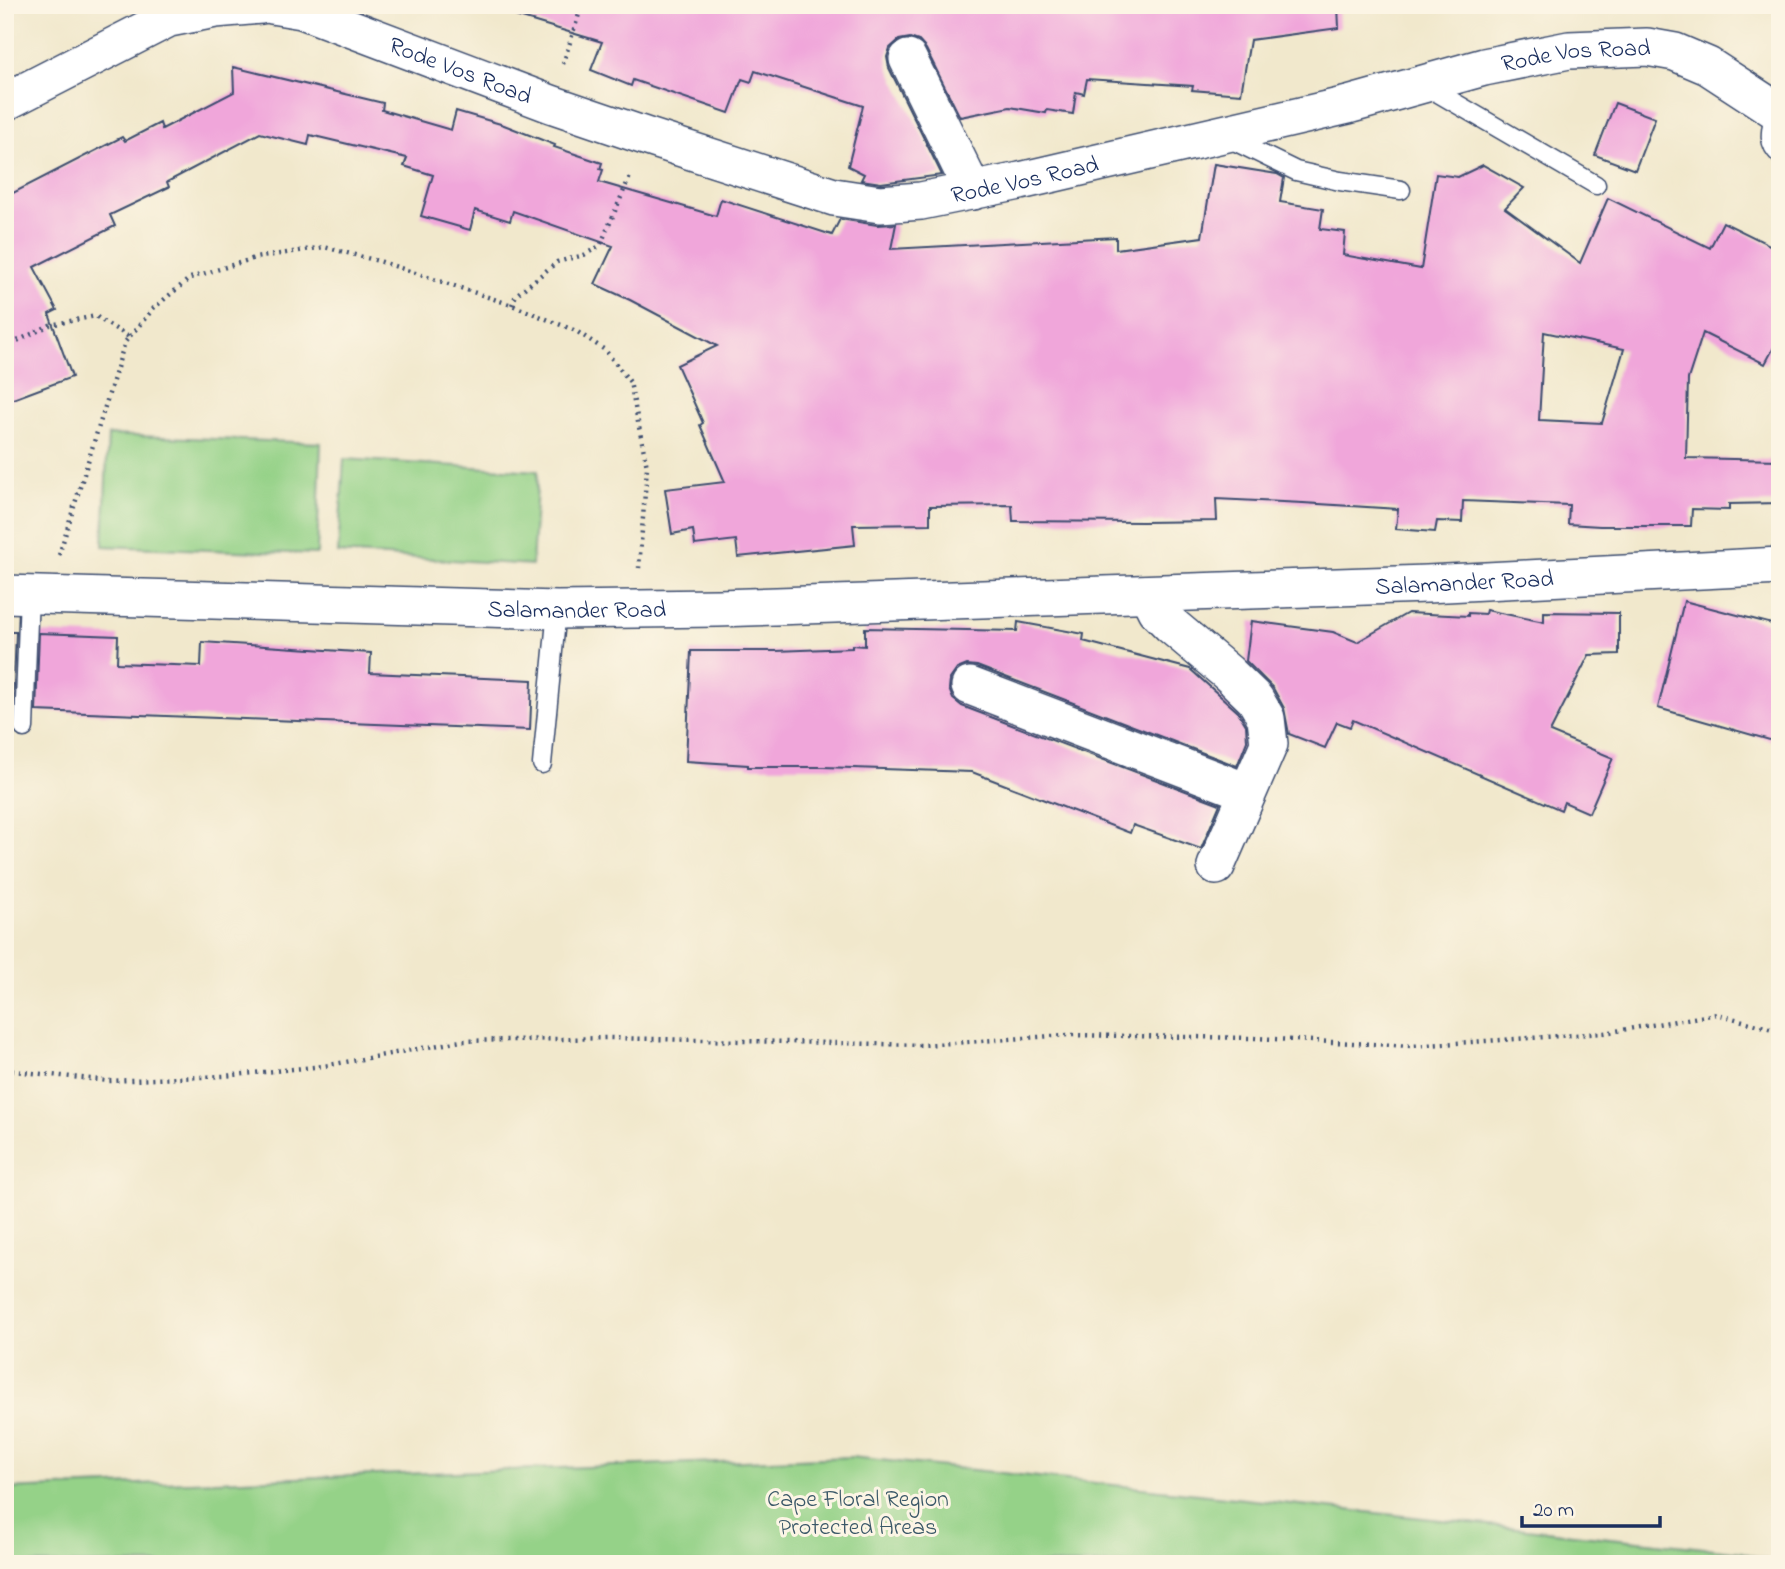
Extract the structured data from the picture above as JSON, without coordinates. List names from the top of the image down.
{
  "streets": {
    "street": ["Rode Vos Road", "Salamander Road"]
  },
  "parks": ["Cape Floral Region Protected Areas"],
  "scale_bar": "20 m"
}
